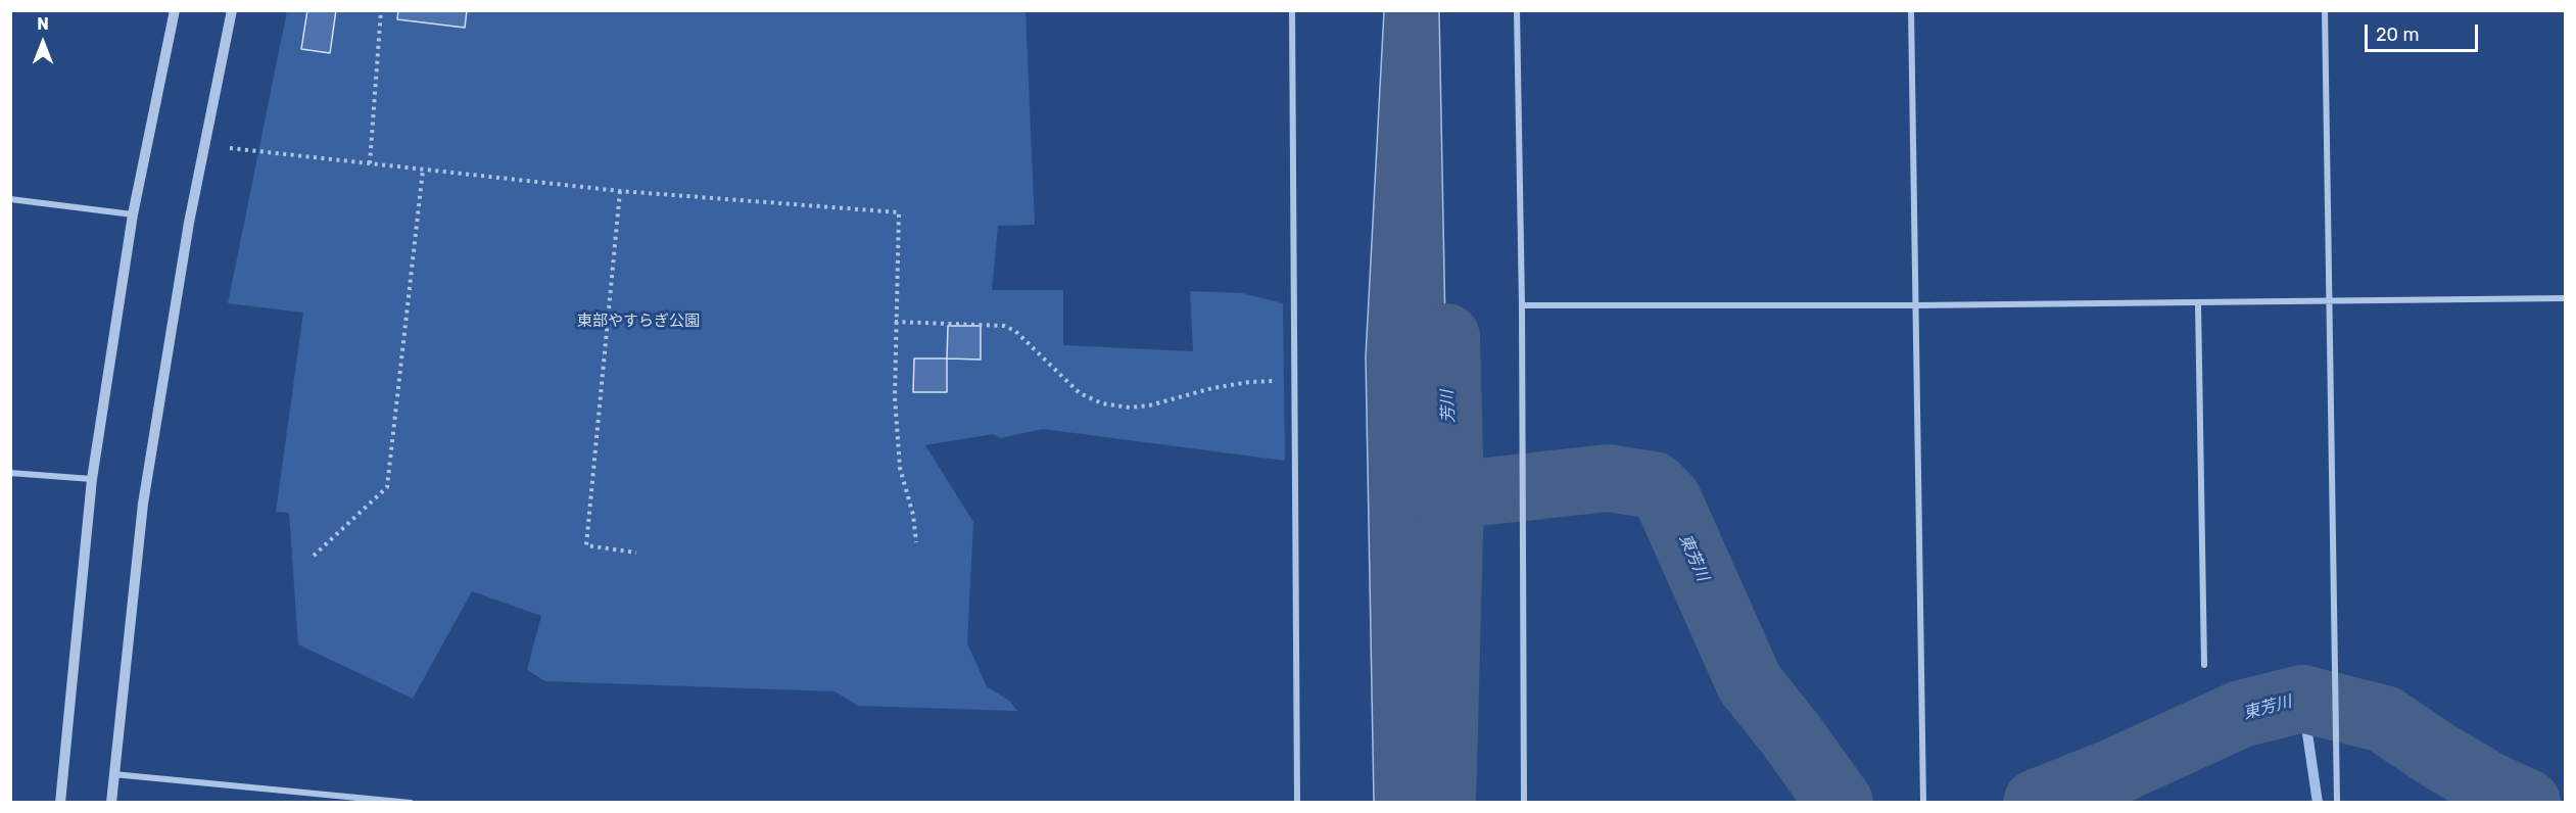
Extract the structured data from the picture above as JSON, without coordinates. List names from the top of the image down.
{
  "water": ["芳川", "東芳川"],
  "parks": ["東部やすらぎ公園"],
  "scale_bar": "20 m",
  "north": "top"
}
